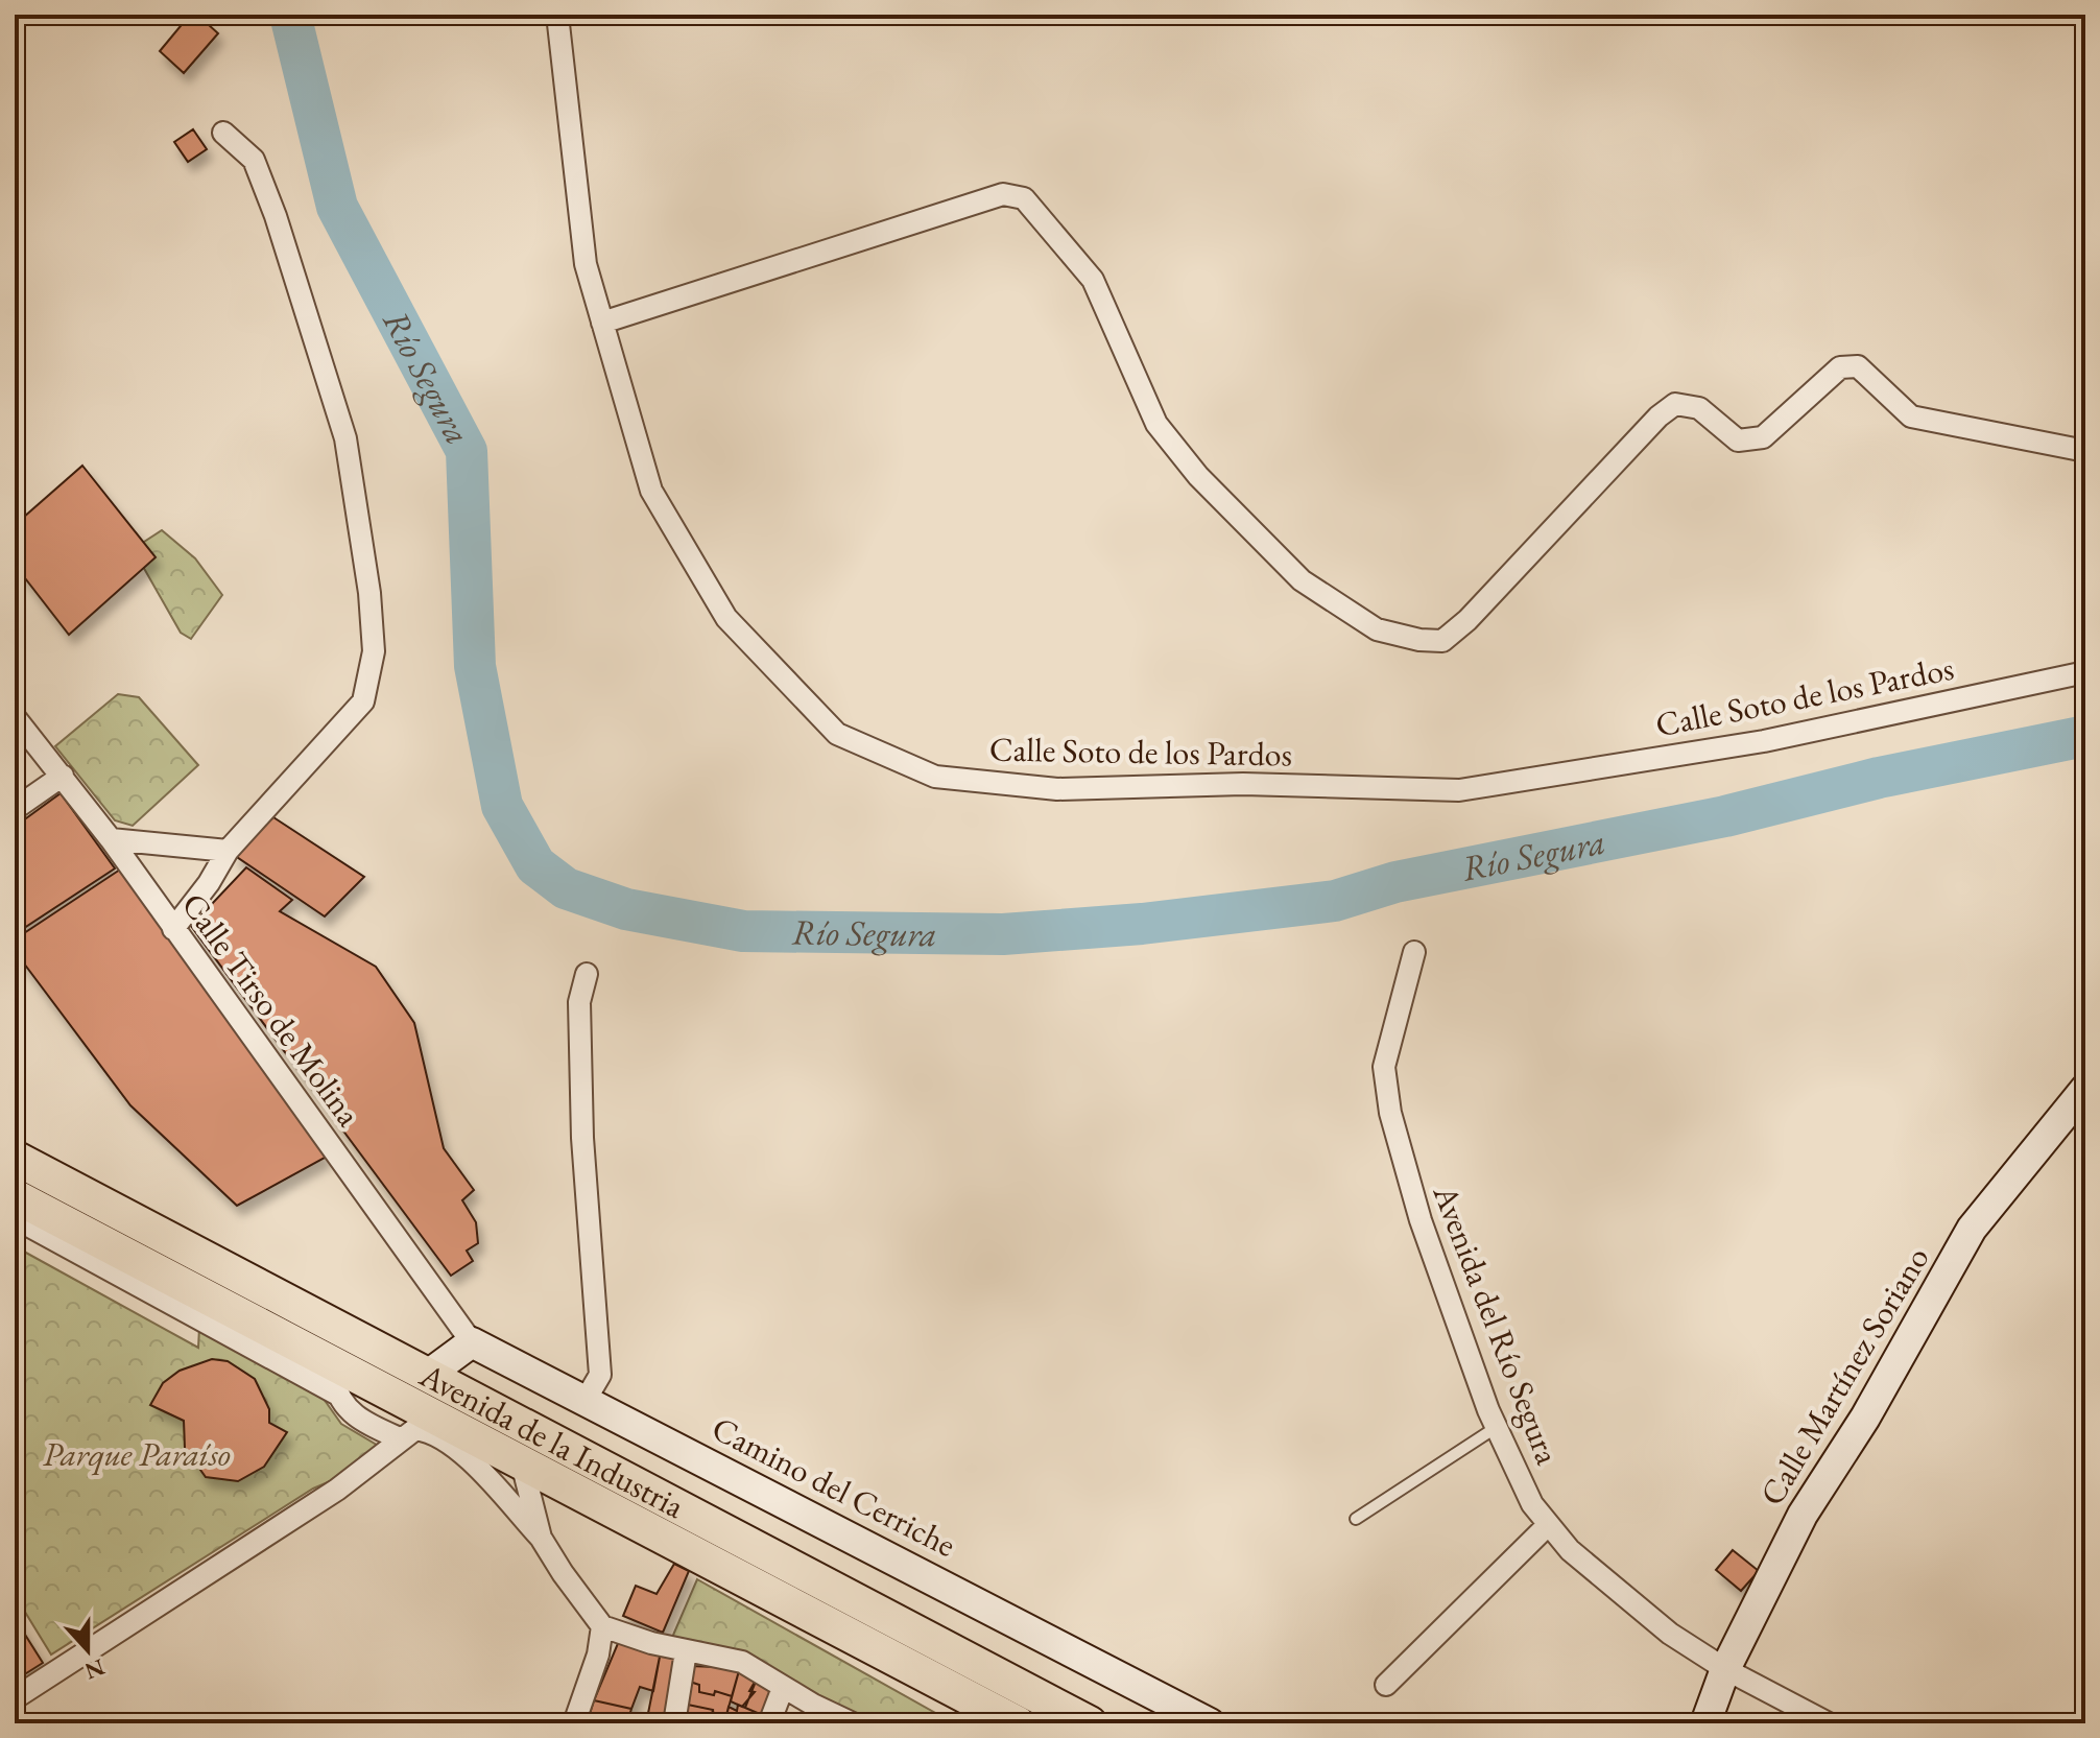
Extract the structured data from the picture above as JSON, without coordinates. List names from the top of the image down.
{
  "streets": {
    "main road": ["Avenida de la Industria"],
    "street": [
      "Calle Soto de los Pardos",
      "Calle Tirso de Molina",
      "Avenida del Río Segura",
      "Calle Martínez Soriano",
      "Camino del Cerriche"
    ]
  },
  "crossings": [
    ["Calle Tirso de Molina", "Camino del Cerriche"],
    ["Avenida del Río Segura", "Calle Martínez Soriano"]
  ],
  "water": ["Río Segura"],
  "parks": ["Parque Paraíso"],
  "north": "bottom"
}
